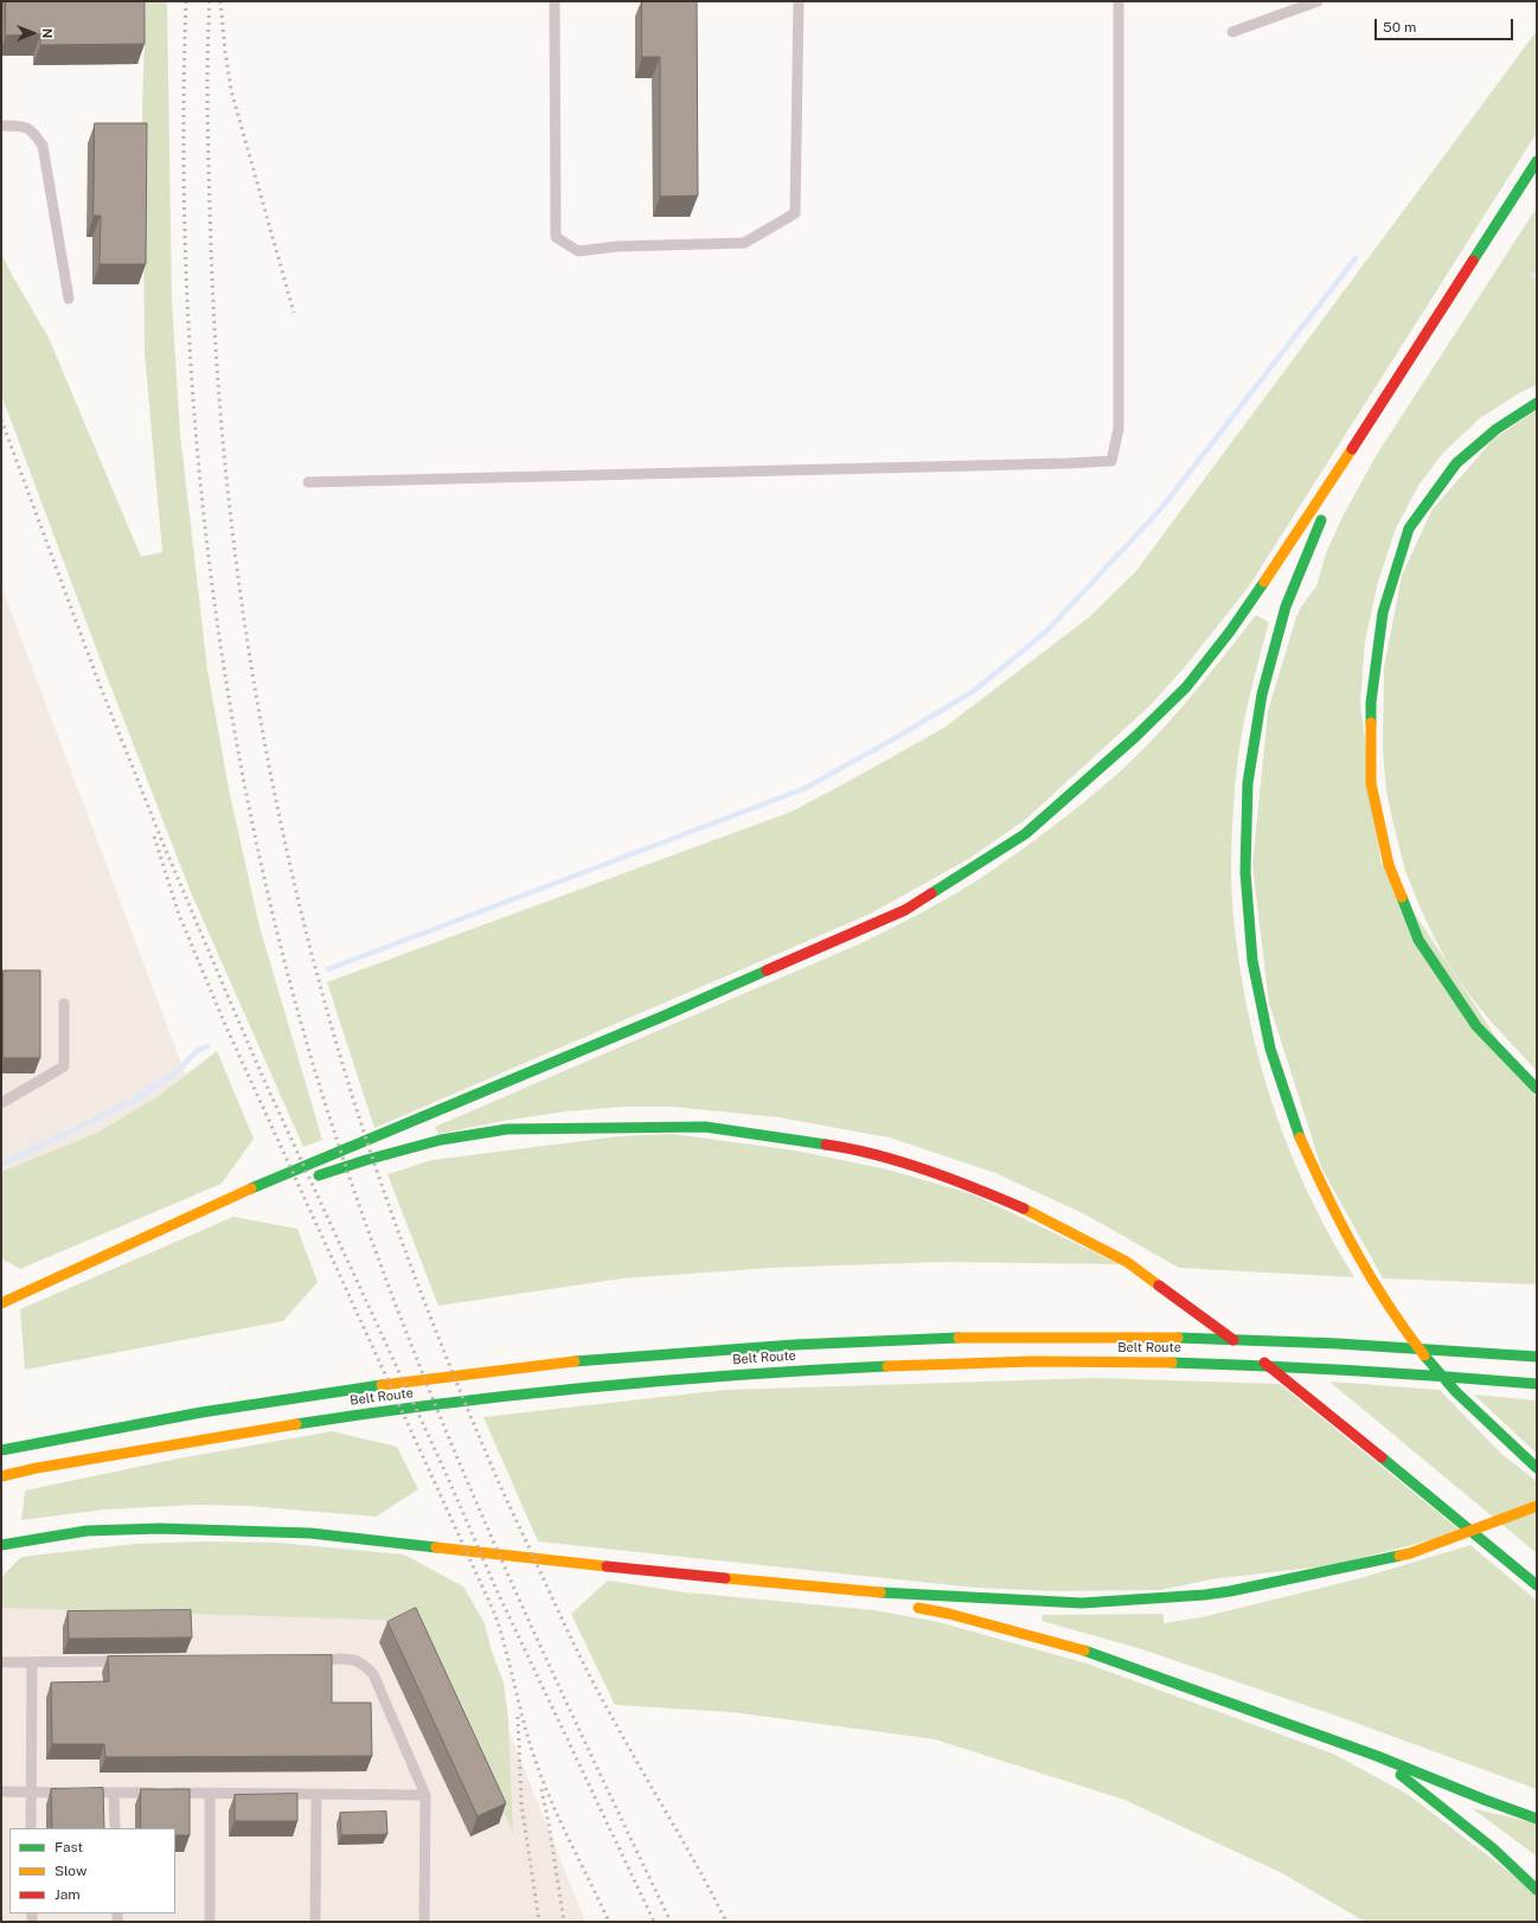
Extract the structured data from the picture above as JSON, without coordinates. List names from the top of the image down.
{
  "streets": {
    "highway": ["Belt Route"]
  },
  "legend": ["Fast", "Slow", "Jam"],
  "scale_bar": "50 m",
  "north": "right"
}
